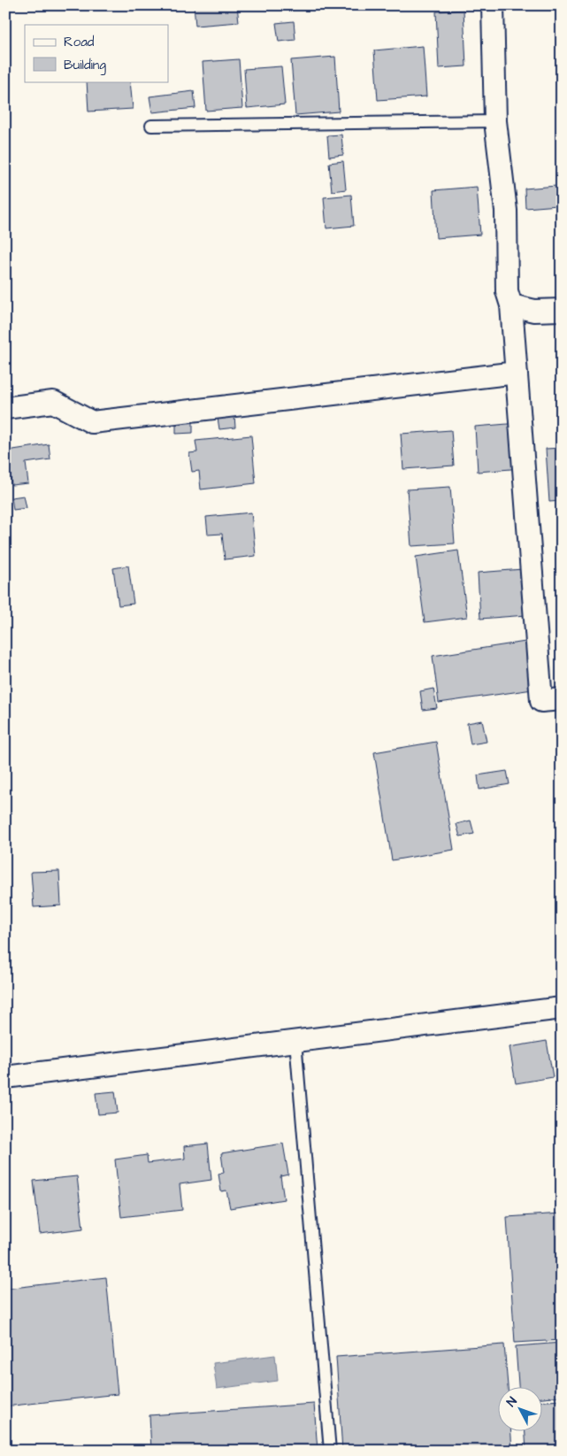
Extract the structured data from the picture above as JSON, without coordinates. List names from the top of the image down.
{
  "legend": ["Road", "Building"],
  "north": "top left"
}
